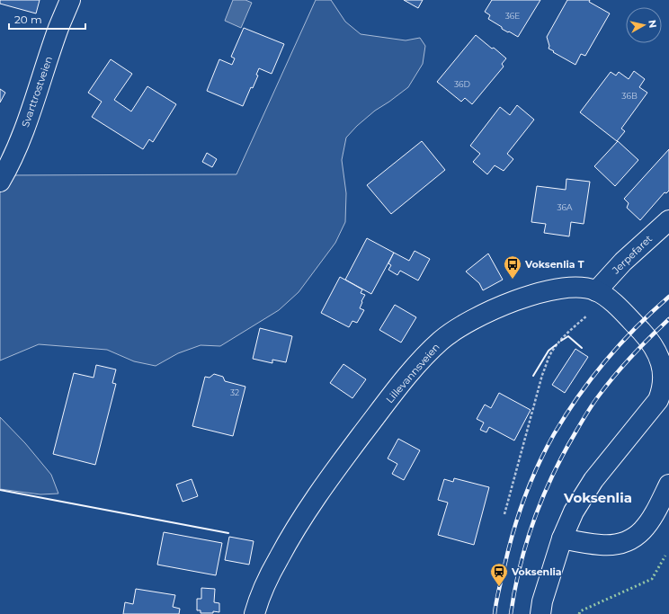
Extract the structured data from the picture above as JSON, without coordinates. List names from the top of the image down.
{
  "streets": {
    "street": ["Svarttrostveien", "Jerpefaret", "Lillevannsveien"]
  },
  "crossings": [
    ["Jerpefaret", "Lillevannsveien"]
  ],
  "districts": ["Voksenlia"],
  "places": {
    "bus stop": ["Voksenlia T"],
    "station": ["Voksenlia"]
  },
  "house_numbers": [
    "36E",
    "36D",
    "36B",
    "36A",
    "32"
  ],
  "scale_bar": "20 m",
  "north": "right"
}
